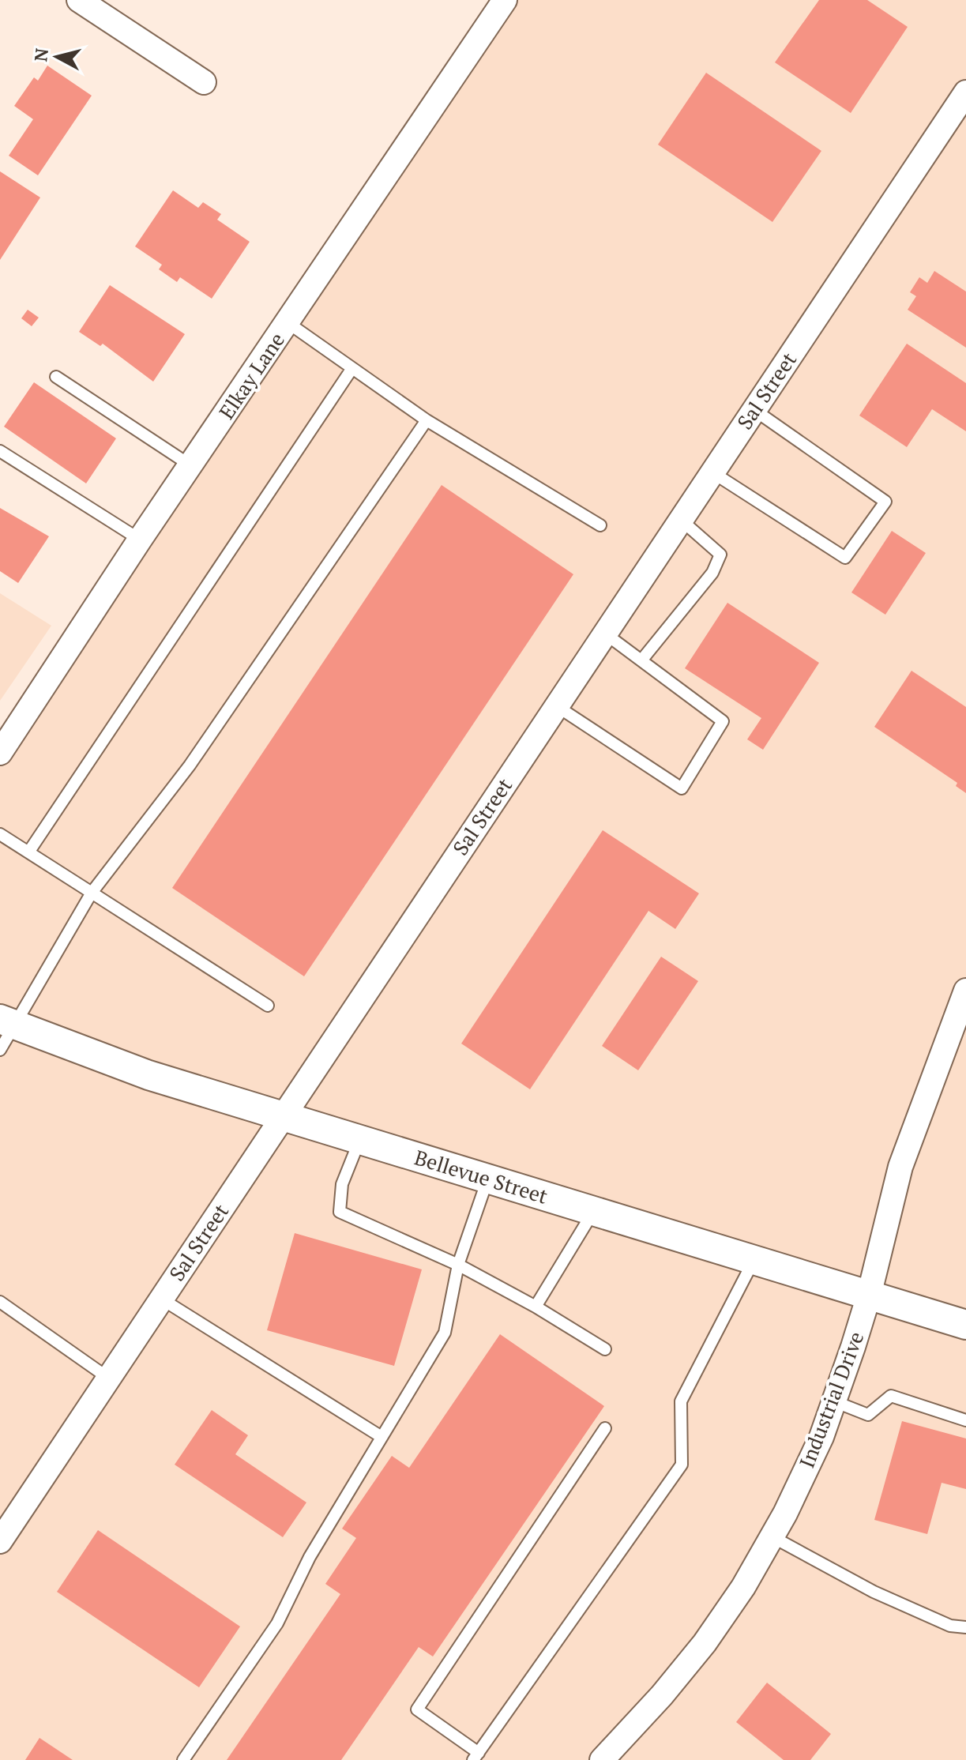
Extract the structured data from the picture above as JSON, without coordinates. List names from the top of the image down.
{
  "streets": {
    "street": [
      "Elkay Lane",
      "Sal Street",
      "Bellevue Street",
      "Industrial Drive"
    ]
  },
  "crossings": [
    ["Sal Street", "Bellevue Street"],
    ["Bellevue Street", "Industrial Drive"]
  ],
  "north": "left"
}
